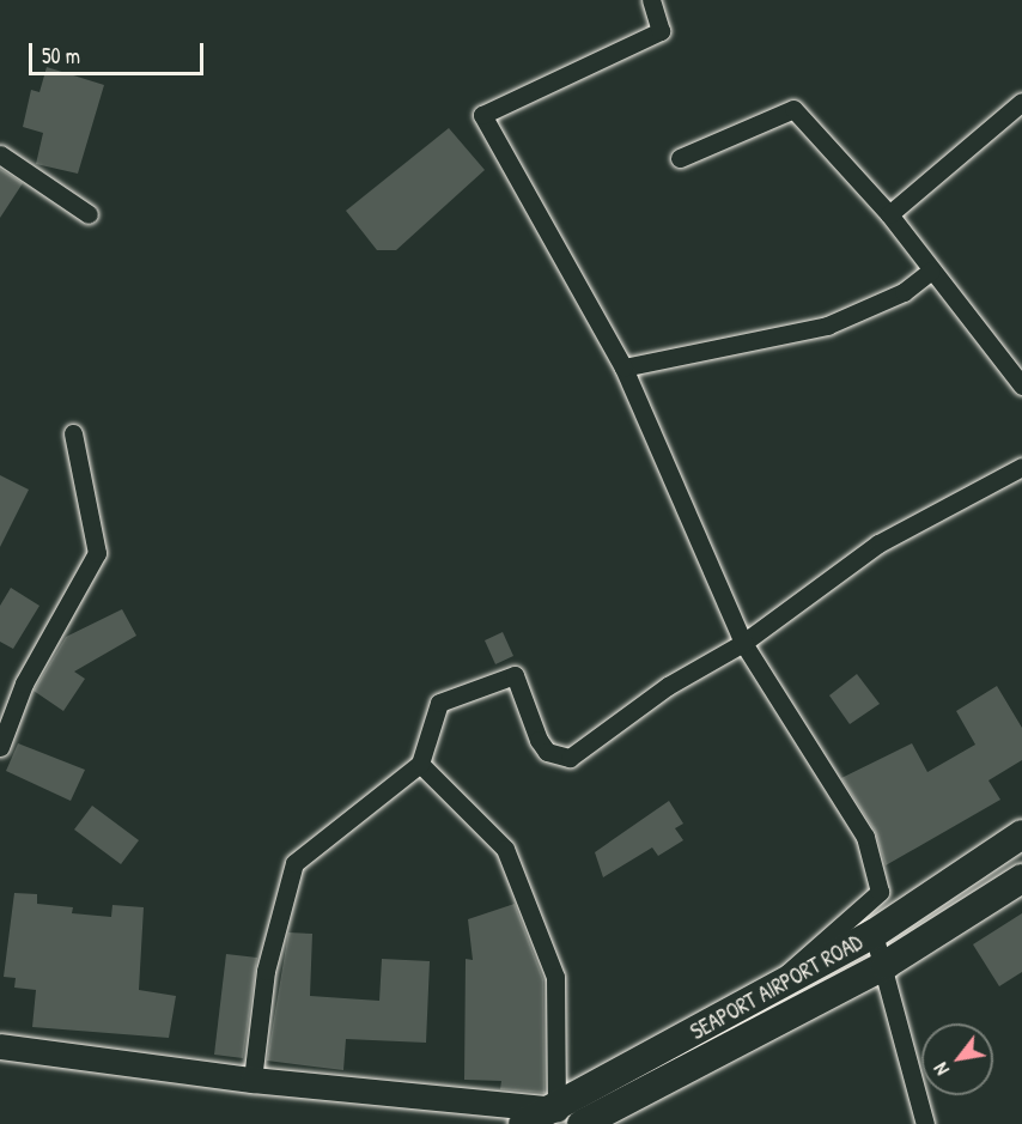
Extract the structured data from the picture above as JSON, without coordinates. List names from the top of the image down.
{
  "streets": {
    "main road": ["SEAPORT AIRPORT ROAD"]
  },
  "scale_bar": "50 m",
  "north": "bottom left"
}
